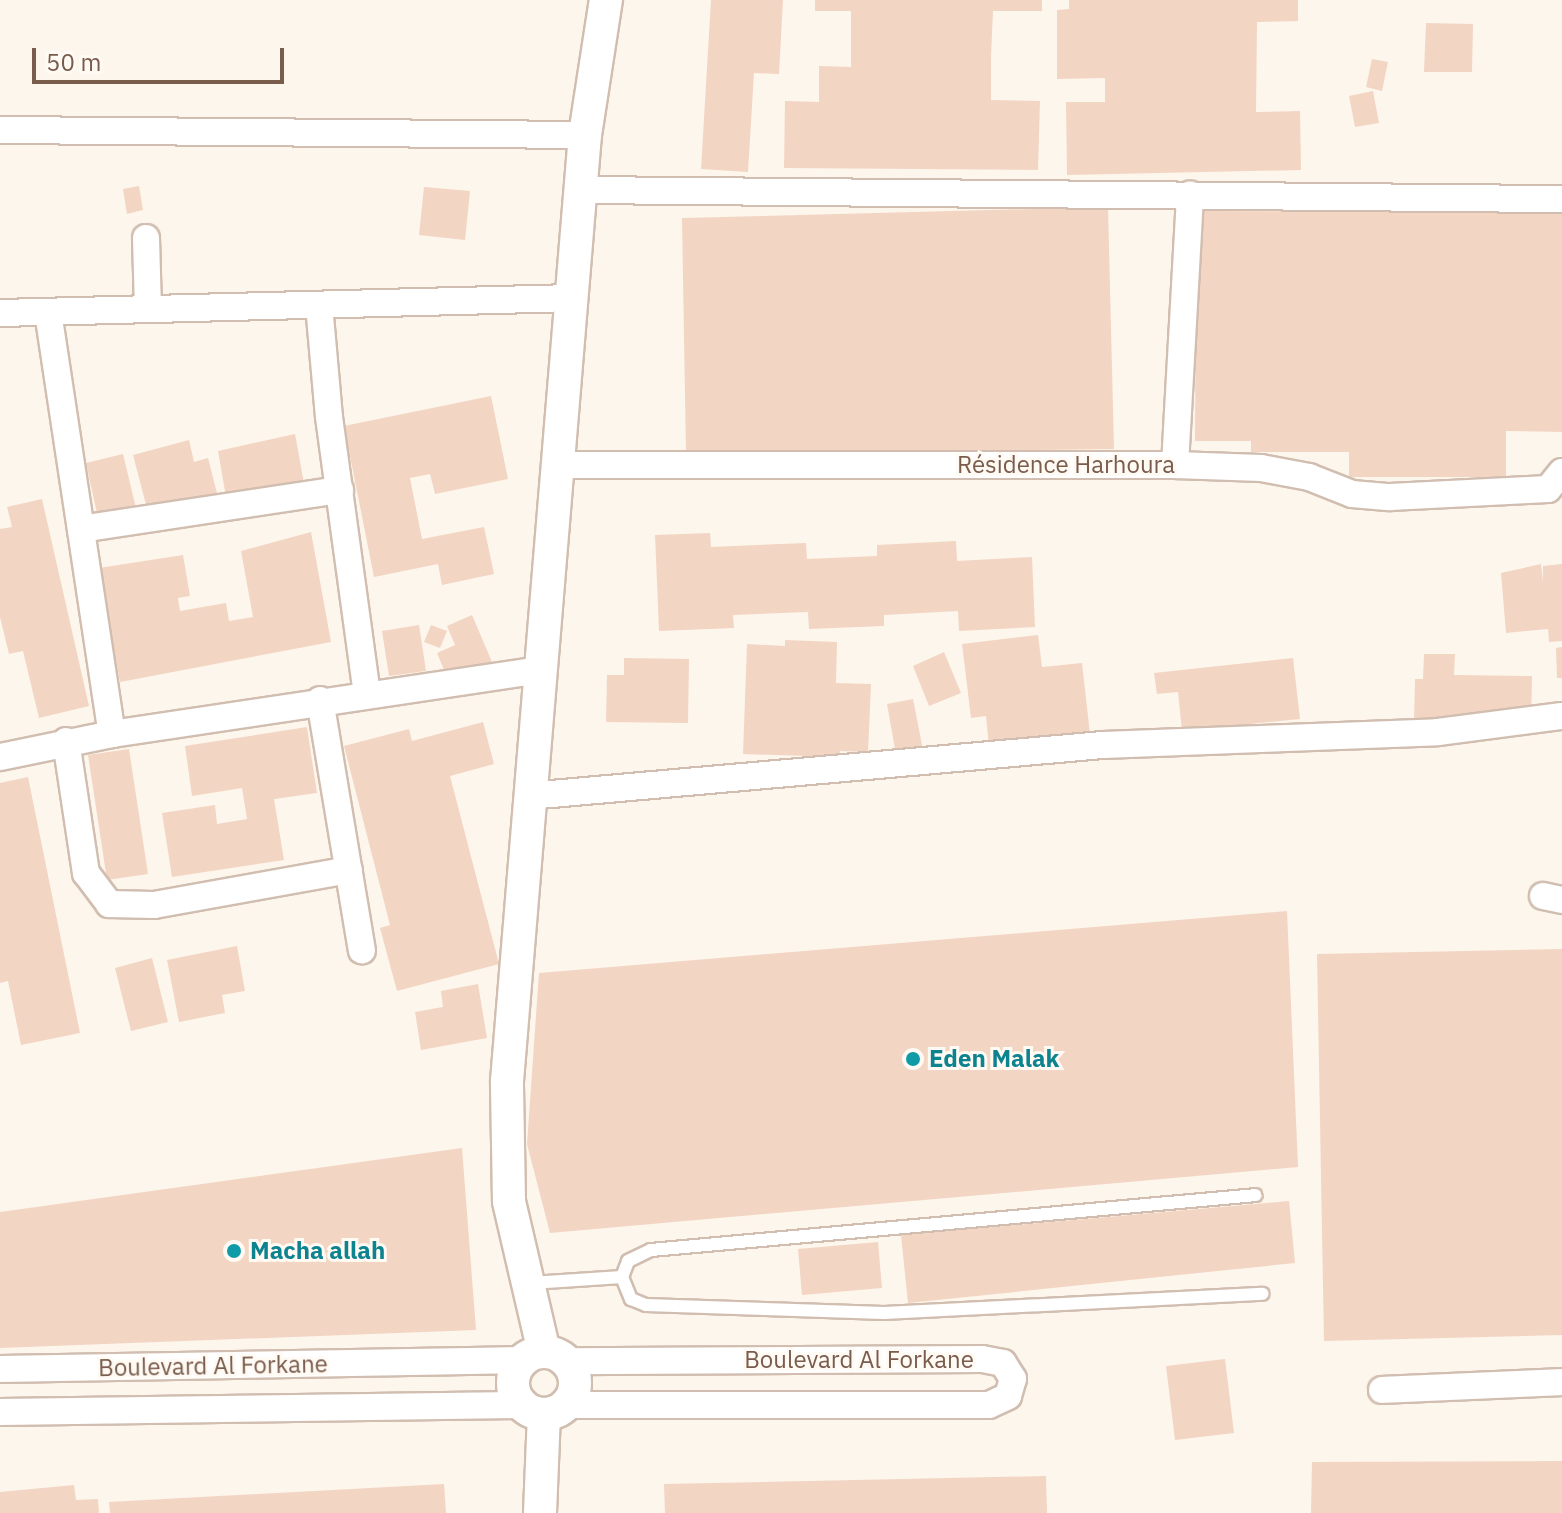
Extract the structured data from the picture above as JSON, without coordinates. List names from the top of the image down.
{
  "streets": {
    "street": ["Résidence Harhoura", "Boulevard Al Forkane"]
  },
  "places": ["Eden Malak", "Macha allah"],
  "scale_bar": "50 m"
}
